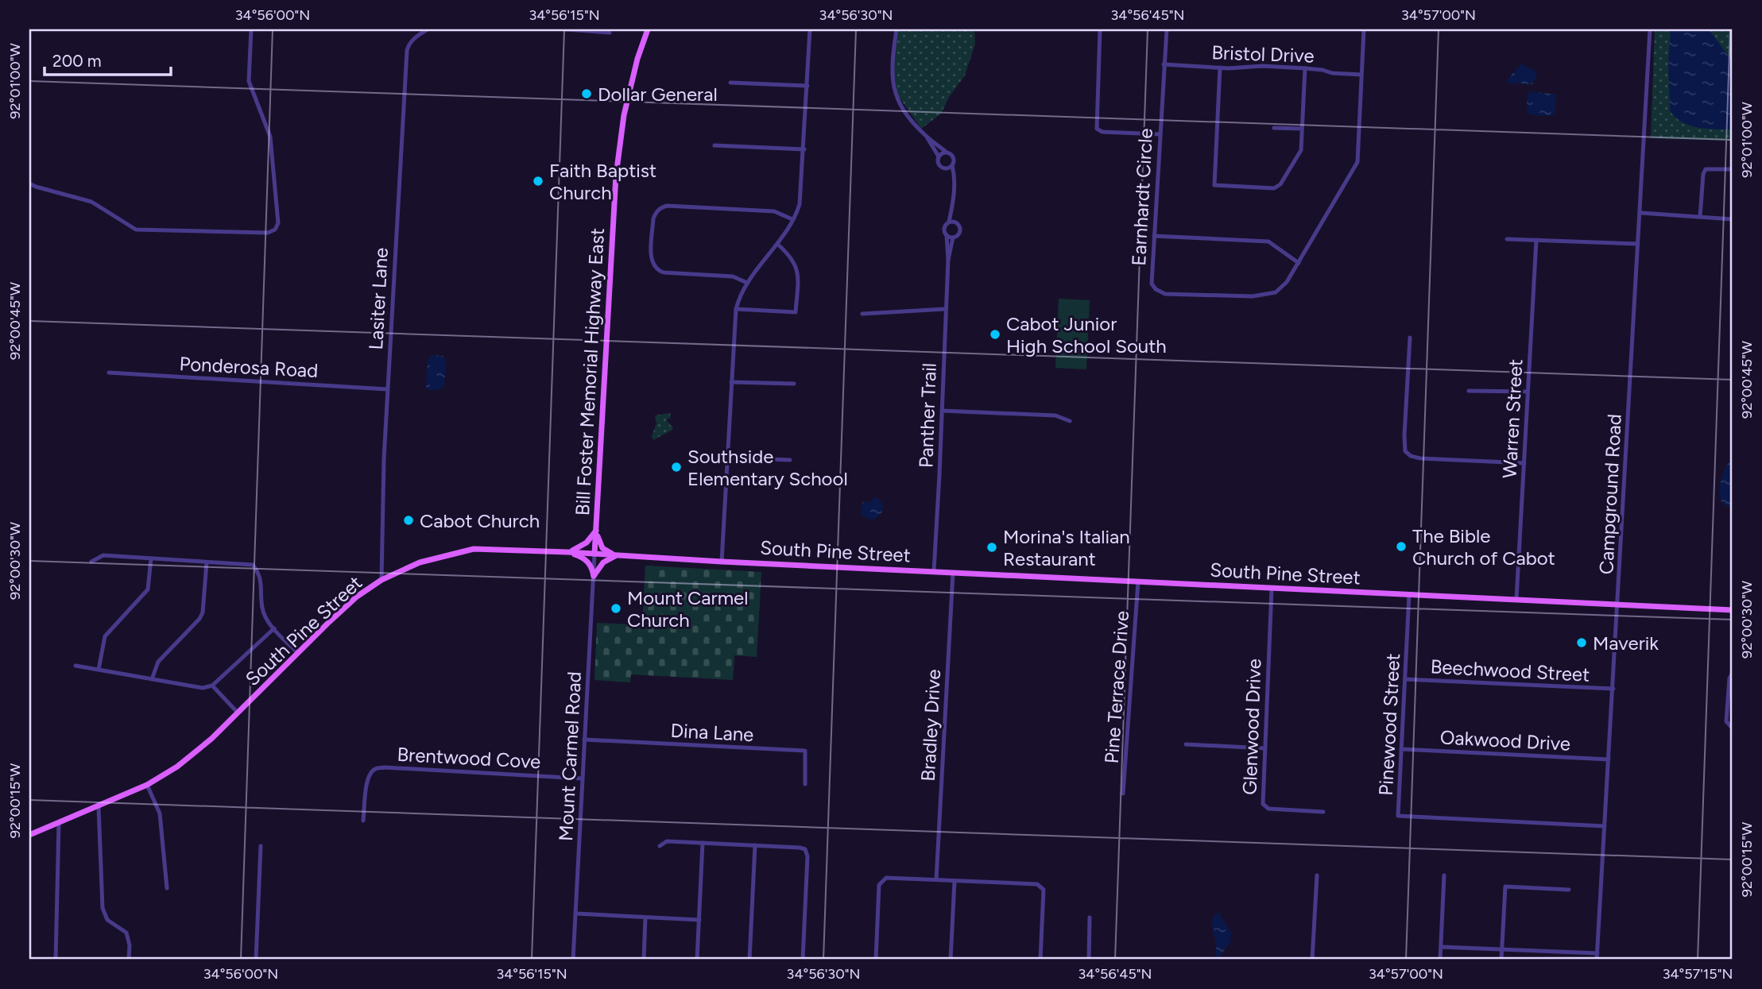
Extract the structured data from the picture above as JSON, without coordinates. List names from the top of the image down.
{
  "streets": {
    "main road": ["Bill Foster Memorial Highway East", "South Pine Street"],
    "street": [
      "Bristol Drive",
      "Earnhardt Circle",
      "Lasiter Lane",
      "Ponderosa Road",
      "Panther Trail",
      "Warren Street",
      "Campground Road",
      "Beechwood Street",
      "Pine Terrace Drive",
      "Pinewood Street",
      "Bradley Drive",
      "Glenwood Drive",
      "Dina Lane",
      "Oakwood Drive",
      "Mount Carmel Road",
      "Brentwood Cove"
    ]
  },
  "crossings": [
    ["Bristol Drive", "Earnhardt Circle"],
    ["Lasiter Lane", "Ponderosa Road"],
    ["Lasiter Lane", "South Pine Street"],
    ["Bill Foster Memorial Highway East", "South Pine Street"],
    ["Bill Foster Memorial Highway East", "Mount Carmel Road"],
    ["Panther Trail", "South Pine Street"],
    ["Warren Street", "South Pine Street"],
    ["Campground Road", "South Pine Street"],
    ["Campground Road", "Beechwood Street"],
    ["Campground Road", "Pinewood Street"],
    ["Campground Road", "Oakwood Drive"],
    ["South Pine Street", "Pine Terrace Drive"],
    ["South Pine Street", "Pinewood Street"],
    ["South Pine Street", "Bradley Drive"],
    ["South Pine Street", "Glenwood Drive"],
    ["South Pine Street", "Mount Carmel Road"],
    ["Beechwood Street", "Pinewood Street"],
    ["Pinewood Street", "Oakwood Drive"],
    ["Dina Lane", "Mount Carmel Road"],
    ["Mount Carmel Road", "Brentwood Cove"]
  ],
  "places": [
    "Dollar General",
    "Faith Baptist Church",
    "Cabot Junior High School South",
    "Southside Elementary School",
    "Cabot Church",
    "The Bible Church of Cabot",
    "Morina's Italian Restaurant",
    "Mount Carmel Church",
    "Maverik"
  ],
  "scale_bar": "200 m",
  "coordinates": [
    "34°56'00\"N",
    "34°56'15\"N",
    "34°56'30\"N",
    "34°56'45\"N",
    "34°57'00\"N",
    "92°01'00\"W",
    "92°00'45\"W",
    "92°00'30\"W",
    "92°00'15\"W",
    "34°57'15\"N"
  ]
}
